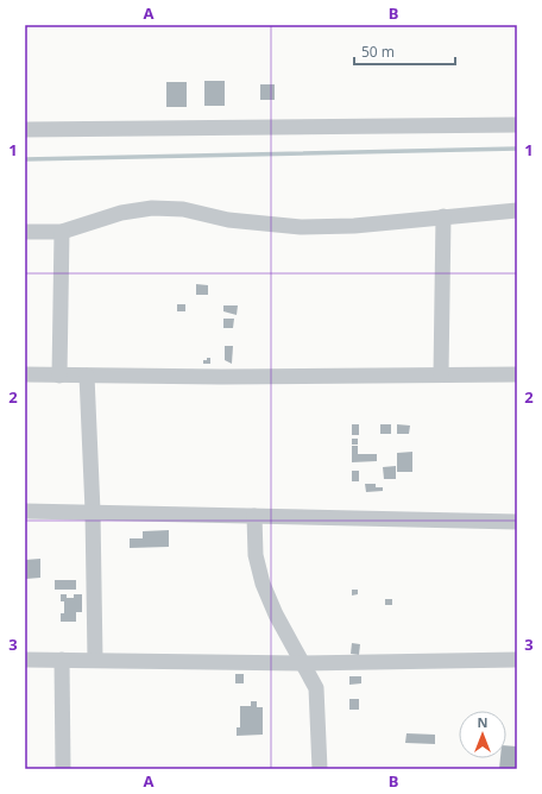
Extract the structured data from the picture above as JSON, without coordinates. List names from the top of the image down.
{
  "scale_bar": "50 m",
  "north": "top",
  "grid": {
    "columns": ["A", "B"],
    "rows": ["1", "2", "3"]
  }
}
